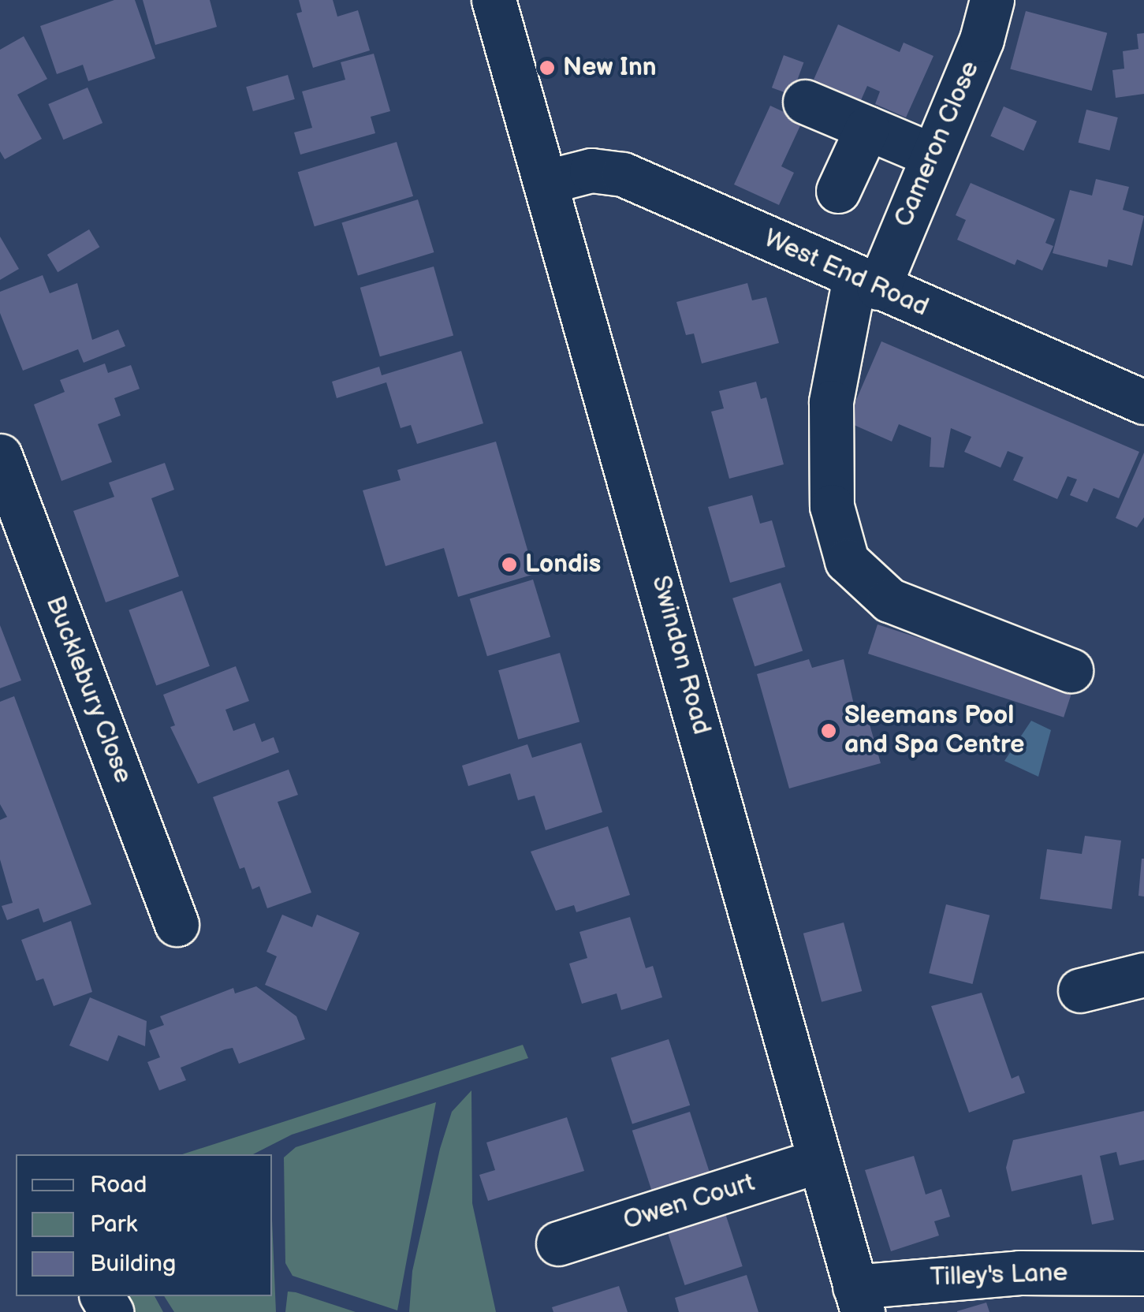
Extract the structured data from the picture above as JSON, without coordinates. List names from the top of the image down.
{
  "streets": {
    "street": [
      "Cameron Close",
      "West End Road",
      "Swindon Road",
      "Bucklebury Close",
      "Owen Court",
      "Tilley's Lane"
    ]
  },
  "crossings": [
    ["Cameron Close", "West End Road"],
    ["West End Road", "Swindon Road"],
    ["Swindon Road", "Owen Court"],
    ["Swindon Road", "Tilley's Lane"]
  ],
  "places": ["New Inn", "Londis", "Sleemans Pool and Spa Centre"],
  "legend": ["Road", "Park", "Building"]
}
